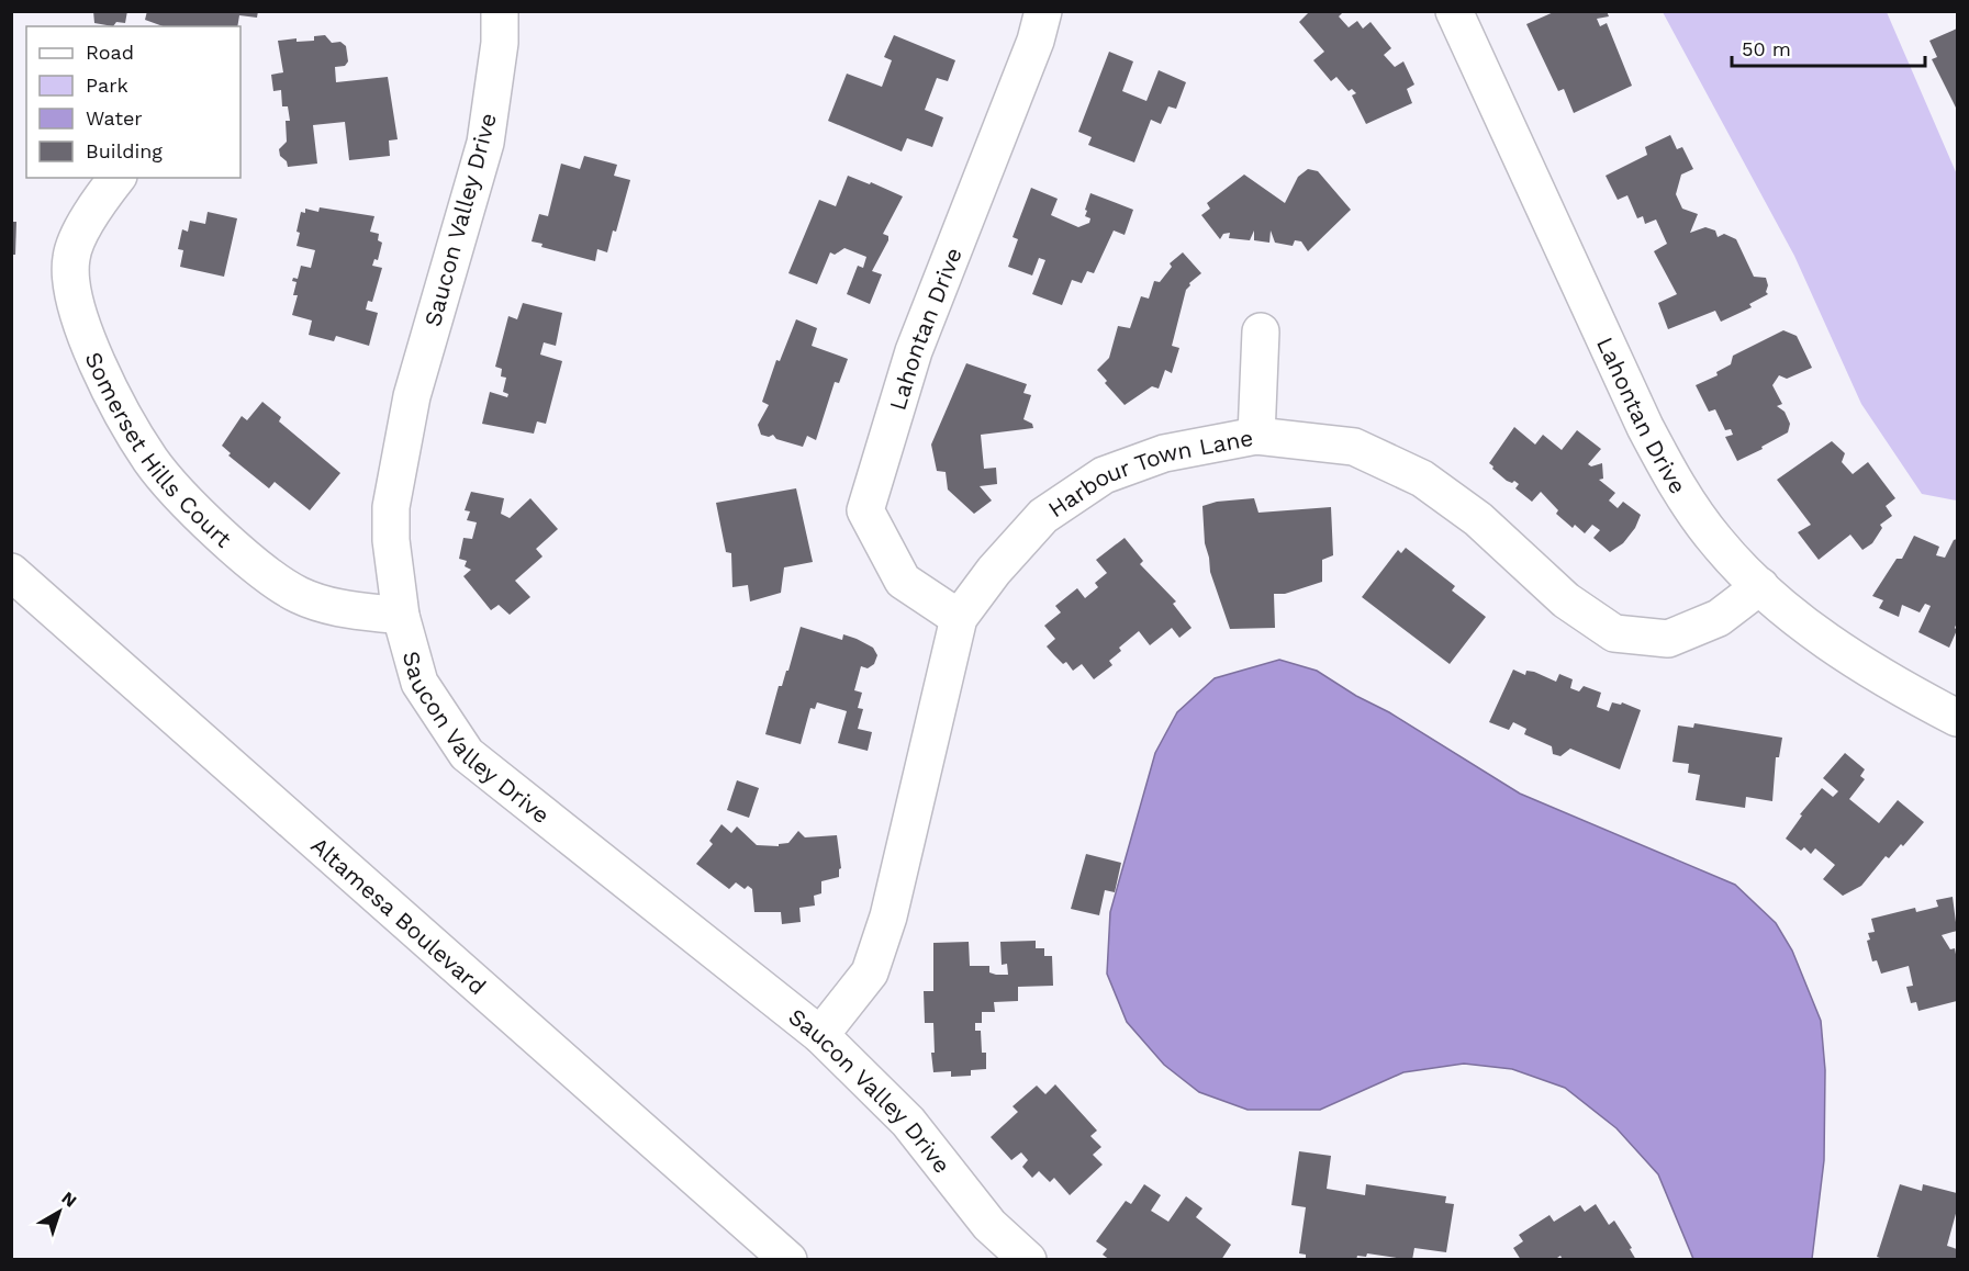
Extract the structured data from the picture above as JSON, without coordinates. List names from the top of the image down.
{
  "streets": {
    "street": [
      "Saucon Valley Drive",
      "Lahontan Drive",
      "Somerset Hills Court",
      "Harbour Town Lane",
      "Altamesa Boulevard"
    ]
  },
  "crossings": [
    ["Saucon Valley Drive", "Somerset Hills Court"],
    ["Saucon Valley Drive", "Harbour Town Lane"],
    ["Lahontan Drive", "Harbour Town Lane"]
  ],
  "legend": [
    "Road",
    "Park",
    "Water",
    "Building"
  ],
  "scale_bar": "50 m",
  "north": "top right"
}
